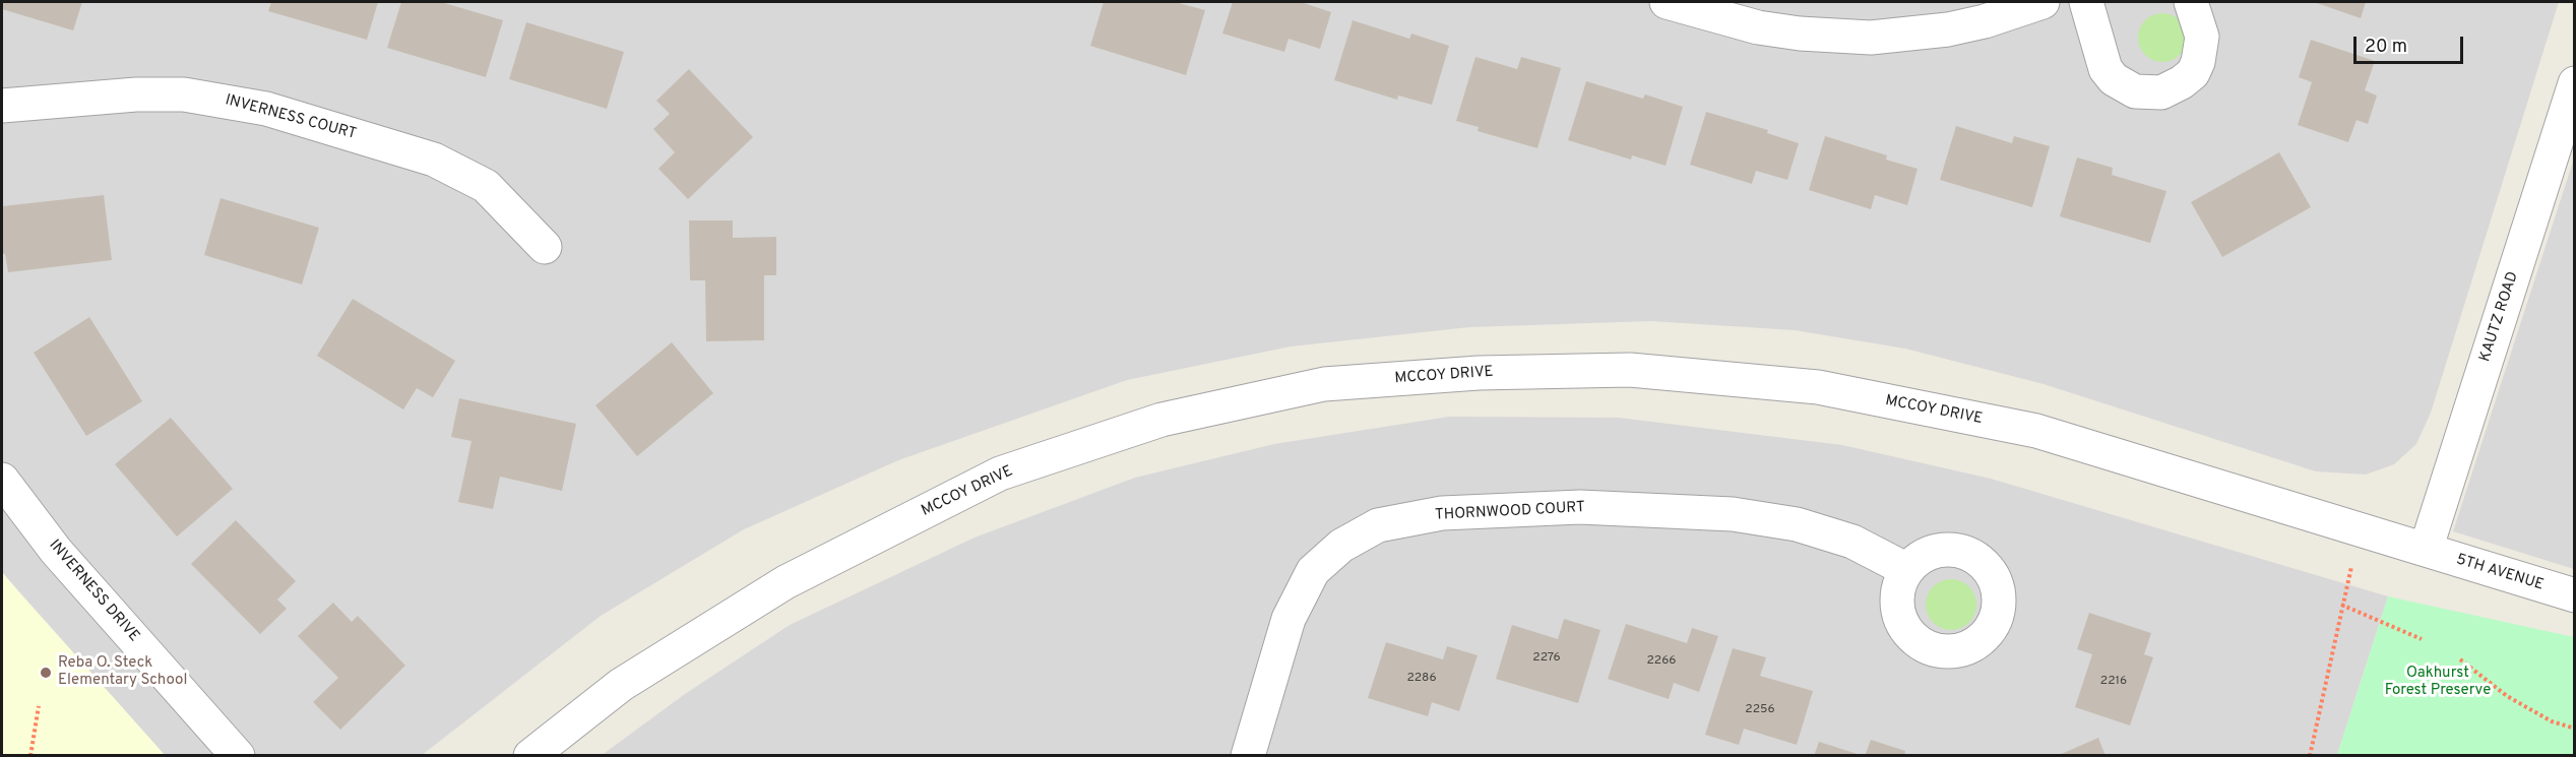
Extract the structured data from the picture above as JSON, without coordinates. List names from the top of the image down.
{
  "streets": {
    "street": [
      "INVERNESS COURT",
      "KAUTZ ROAD",
      "MCCOY DRIVE",
      "THORNWOOD COURT",
      "5TH AVENUE",
      "INVERNESS DRIVE"
    ]
  },
  "crossings": [
    ["KAUTZ ROAD", "MCCOY DRIVE"],
    ["KAUTZ ROAD", "5TH AVENUE"],
    ["MCCOY DRIVE", "5TH AVENUE"]
  ],
  "parks": ["Oakhurst Forest Preserve"],
  "places": ["Reba O. Steck Elementary School"],
  "house_numbers": [
    "2276",
    "2266",
    "2286",
    "2216",
    "2256"
  ],
  "scale_bar": "20 m"
}
